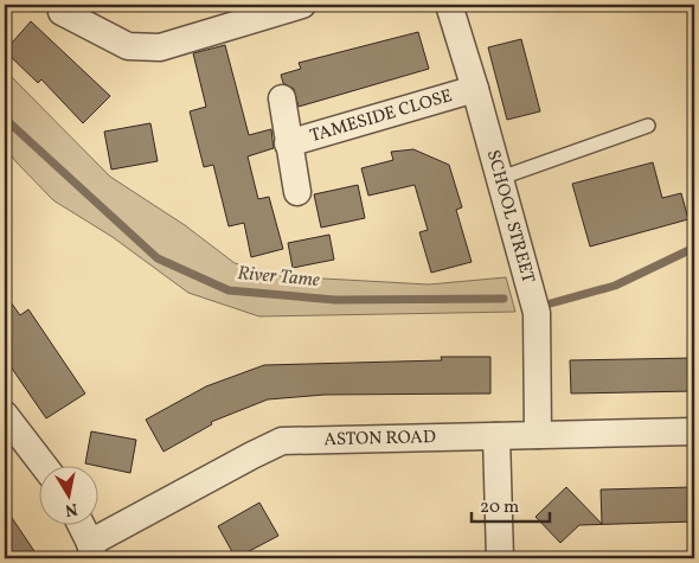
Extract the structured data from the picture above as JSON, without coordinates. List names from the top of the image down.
{
  "streets": {
    "street": ["TAMESIDE CLOSE", "SCHOOL STREET", "ASTON ROAD"]
  },
  "crossings": [
    ["TAMESIDE CLOSE", "SCHOOL STREET"],
    ["SCHOOL STREET", "ASTON ROAD"]
  ],
  "water": ["River Tame"],
  "scale_bar": "20 m",
  "north": "bottom"
}
